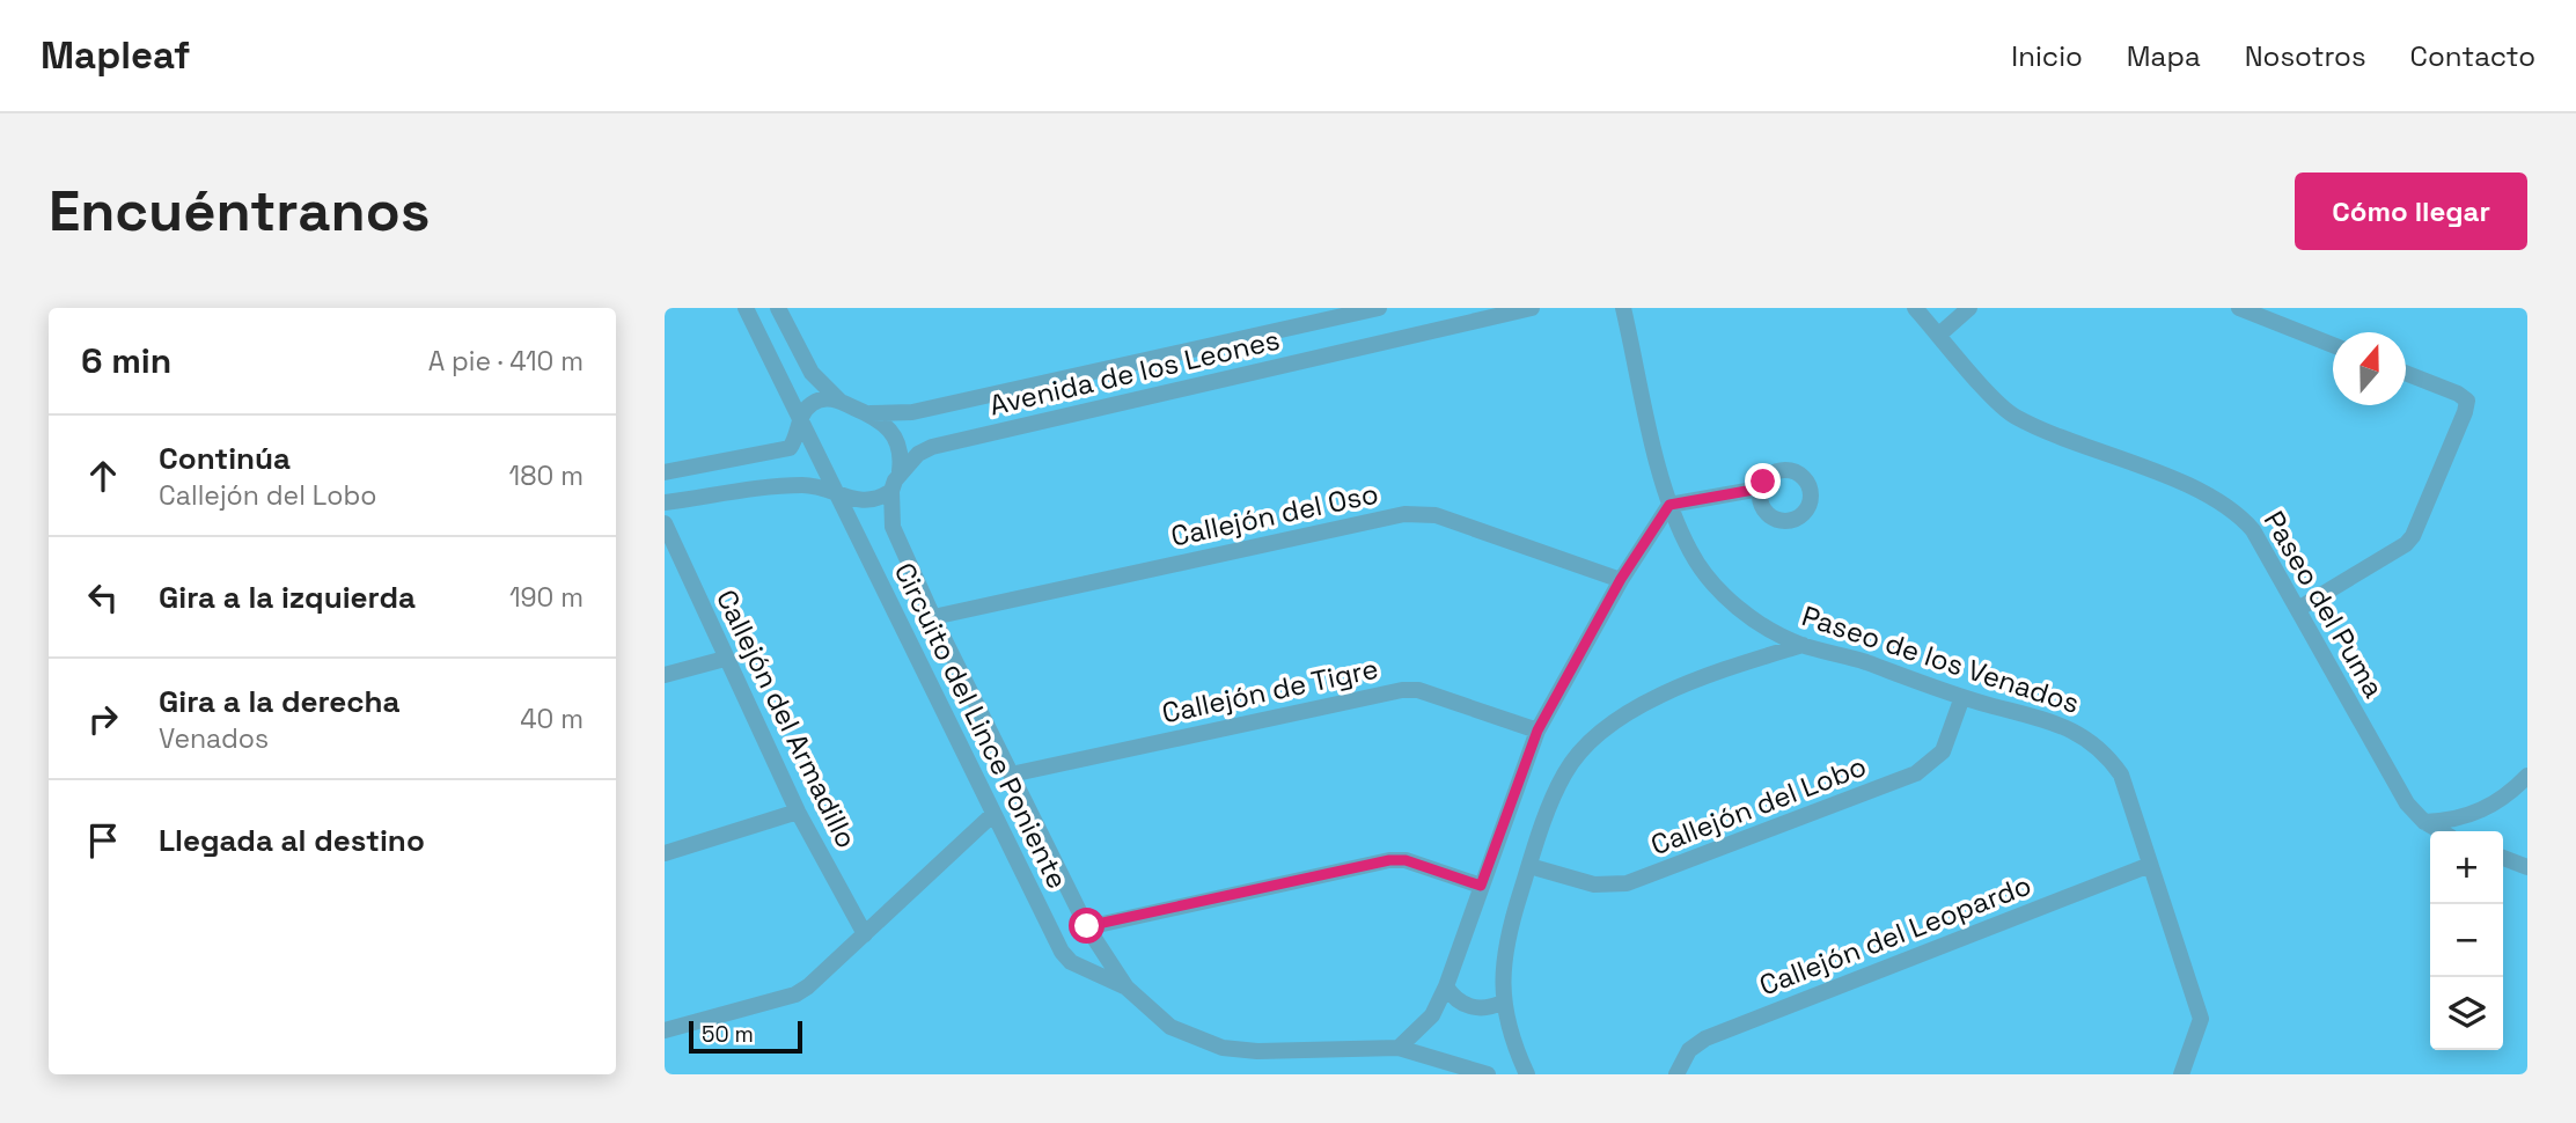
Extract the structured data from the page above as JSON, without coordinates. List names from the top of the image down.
{
  "streets": {
    "street": [
      "Avenida de los Leones",
      "Callejón del Oso",
      "Paseo del Puma",
      "Paseo de los Venados",
      "Callejón de Tigre",
      "Callejón del Armadillo",
      "Circuito del Lince Poniente",
      "Callejón del Lobo",
      "Callejón del Leopardo"
    ]
  },
  "crossings": [
    ["Avenida de los Leones", "Circuito del Lince Poniente"],
    ["Callejón del Oso", "Circuito del Lince Poniente"],
    ["Paseo de los Venados", "Callejón del Lobo"],
    ["Paseo de los Venados", "Callejón del Leopardo"],
    ["Callejón de Tigre", "Circuito del Lince Poniente"]
  ],
  "scale_bar": "50 m",
  "north": "top",
  "page": {
    "header": "Mapleaf",
    "nav": [
      "Inicio",
      "Mapa",
      "Nosotros",
      "Contacto"
    ],
    "buttons": "Cómo llegar",
    "title": "Encuéntranos",
    "heading": ["6 min", "A pie · 410 m"],
    "list": [
      ["Continúa", "Callejón del Lobo", "180 m"],
      ["Gira a la izquierda", "190 m"],
      ["Gira a la derecha", "Venados", "40 m"],
      "Llegada al destino"
    ],
    "map_buttons": ["+", "−"],
    "scale": "50 m"
  }
}
